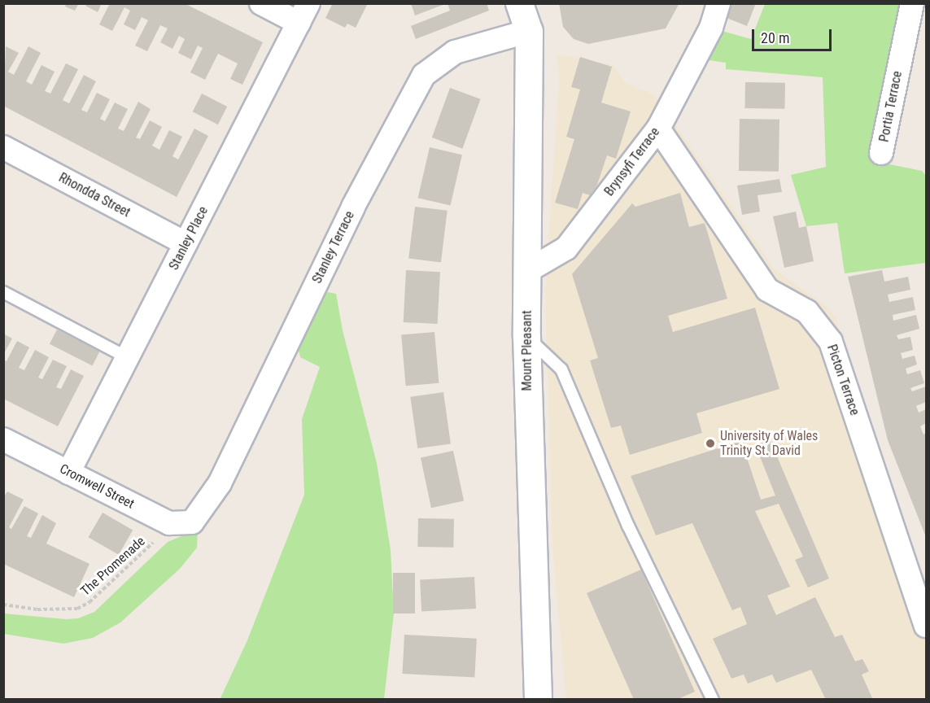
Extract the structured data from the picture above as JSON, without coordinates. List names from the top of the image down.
{
  "streets": {
    "street": [
      "Portia Terrace",
      "Brynsyfi Terrace",
      "Rhondda Street",
      "Stanley Place",
      "Stanley Terrace",
      "Mount Pleasant",
      "Picton Terrace",
      "Cromwell Street"
    ],
    "path": ["The Promenade"]
  },
  "crossings": [
    ["Brynsyfi Terrace", "Mount Pleasant"],
    ["Brynsyfi Terrace", "Picton Terrace"],
    ["Rhondda Street", "Stanley Place"],
    ["Stanley Place", "Cromwell Street"],
    ["Stanley Terrace", "Mount Pleasant"],
    ["Stanley Terrace", "Cromwell Street"],
    ["Cromwell Street", "The Promenade"]
  ],
  "places": ["University of Wales Trinity St. David"],
  "scale_bar": "20 m"
}
